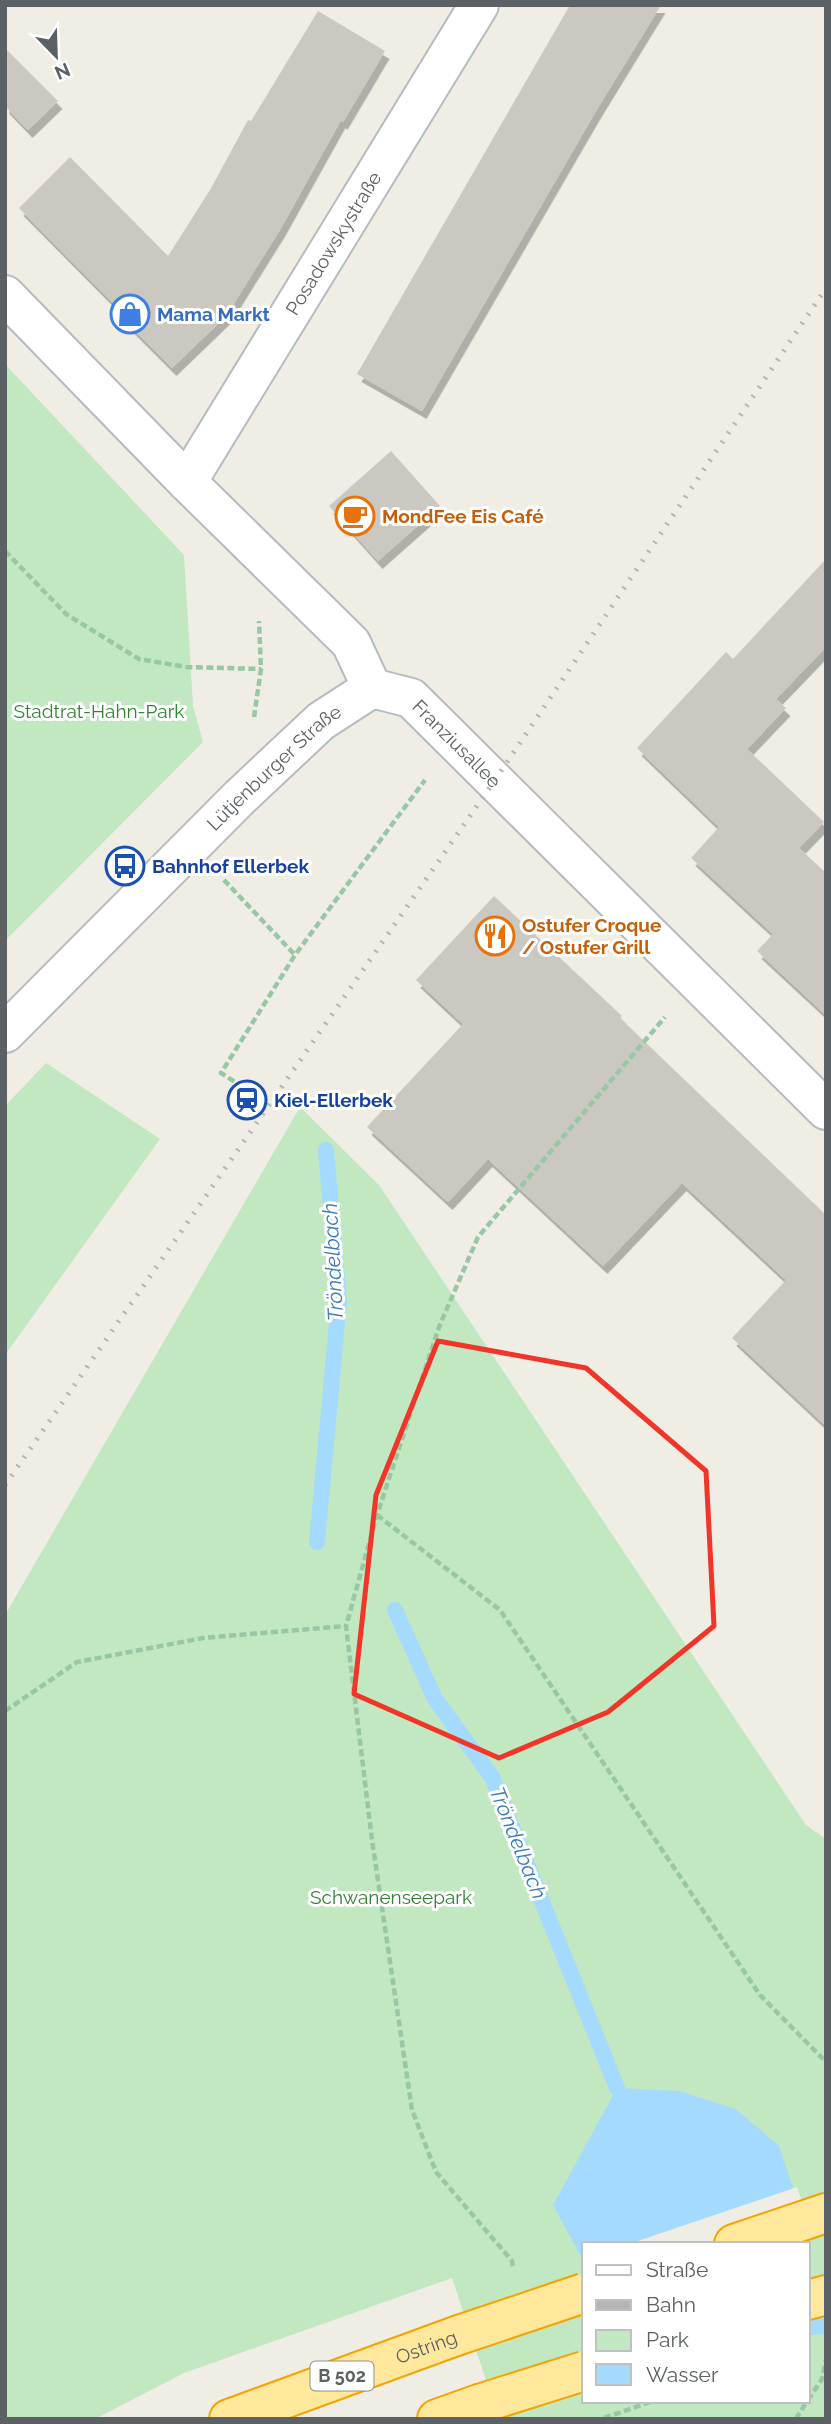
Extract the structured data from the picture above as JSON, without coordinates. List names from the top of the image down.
{
  "streets": {
    "highway": ["Ostring", "B 502"],
    "street": ["Posadowskystraße", "Franziusallee", "Lütjenburger Straße"]
  },
  "crossings": [
    ["Franziusallee", "Lütjenburger Straße"]
  ],
  "water": ["Tröndelbach"],
  "parks": ["Stadtrat-Hahn-Park", "Schwanenseepark"],
  "places": {
    "shop": ["Mama Markt"],
    "cafe": ["MondFee Eis Café"],
    "bus stop": ["Bahnhof Ellerbek"],
    "restaurant": ["Ostufer Croque / Ostufer Grill"],
    "station": ["Kiel-Ellerbek"]
  },
  "legend": [
    "Straße",
    "Bahn",
    "Park",
    "Wasser"
  ],
  "north": "bottom right"
}
